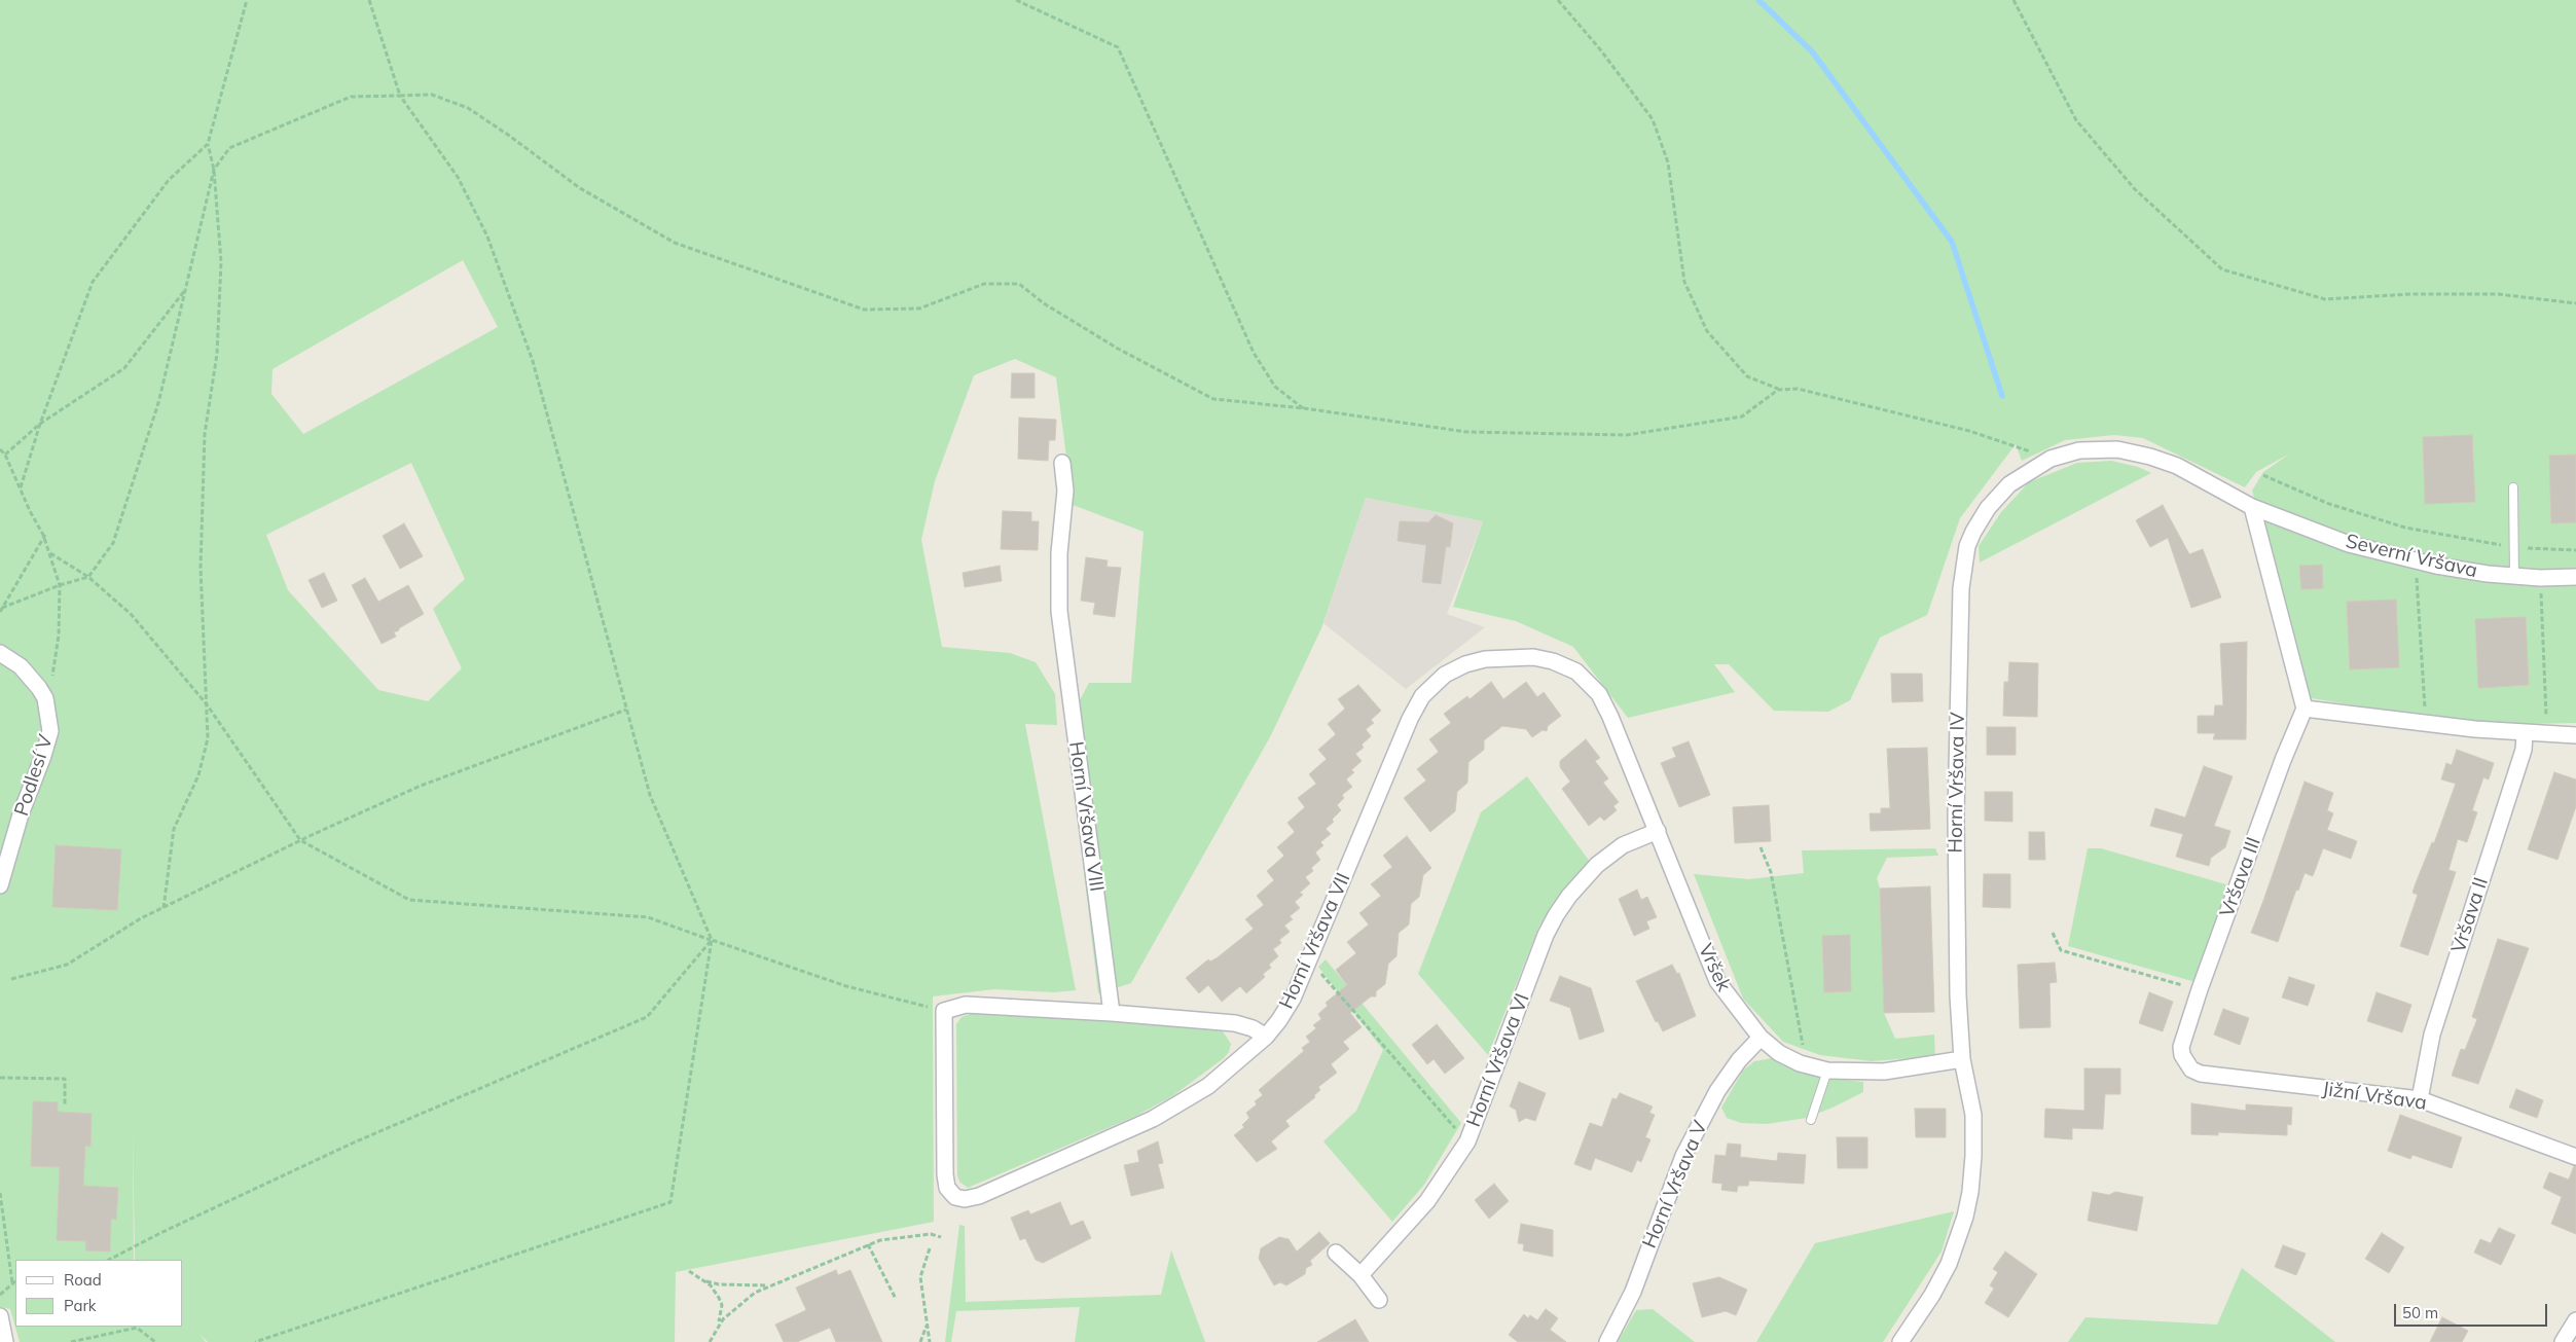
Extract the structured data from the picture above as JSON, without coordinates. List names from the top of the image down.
{
  "streets": {
    "street": [
      "Severní Vršava",
      "Podlesí V",
      "Horní Vršava IV",
      "Horní Vršava VIII",
      "Vršava III",
      "Vršava II",
      "Horní Vršava VII",
      "Vršek",
      "Horní Vršava VI",
      "Jižní Vršava",
      "Horní Vršava V"
    ]
  },
  "crossings": [
    ["Severní Vršava", "Horní Vršava IV"],
    ["Horní Vršava IV", "Vršek"],
    ["Vršava III", "Jižní Vršava"],
    ["Vršava II", "Jižní Vršava"],
    ["Horní Vršava VII", "Vršek"],
    ["Vršek", "Horní Vršava VI"],
    ["Vršek", "Horní Vršava V"]
  ],
  "legend": ["Road", "Park"],
  "scale_bar": "50 m"
}
